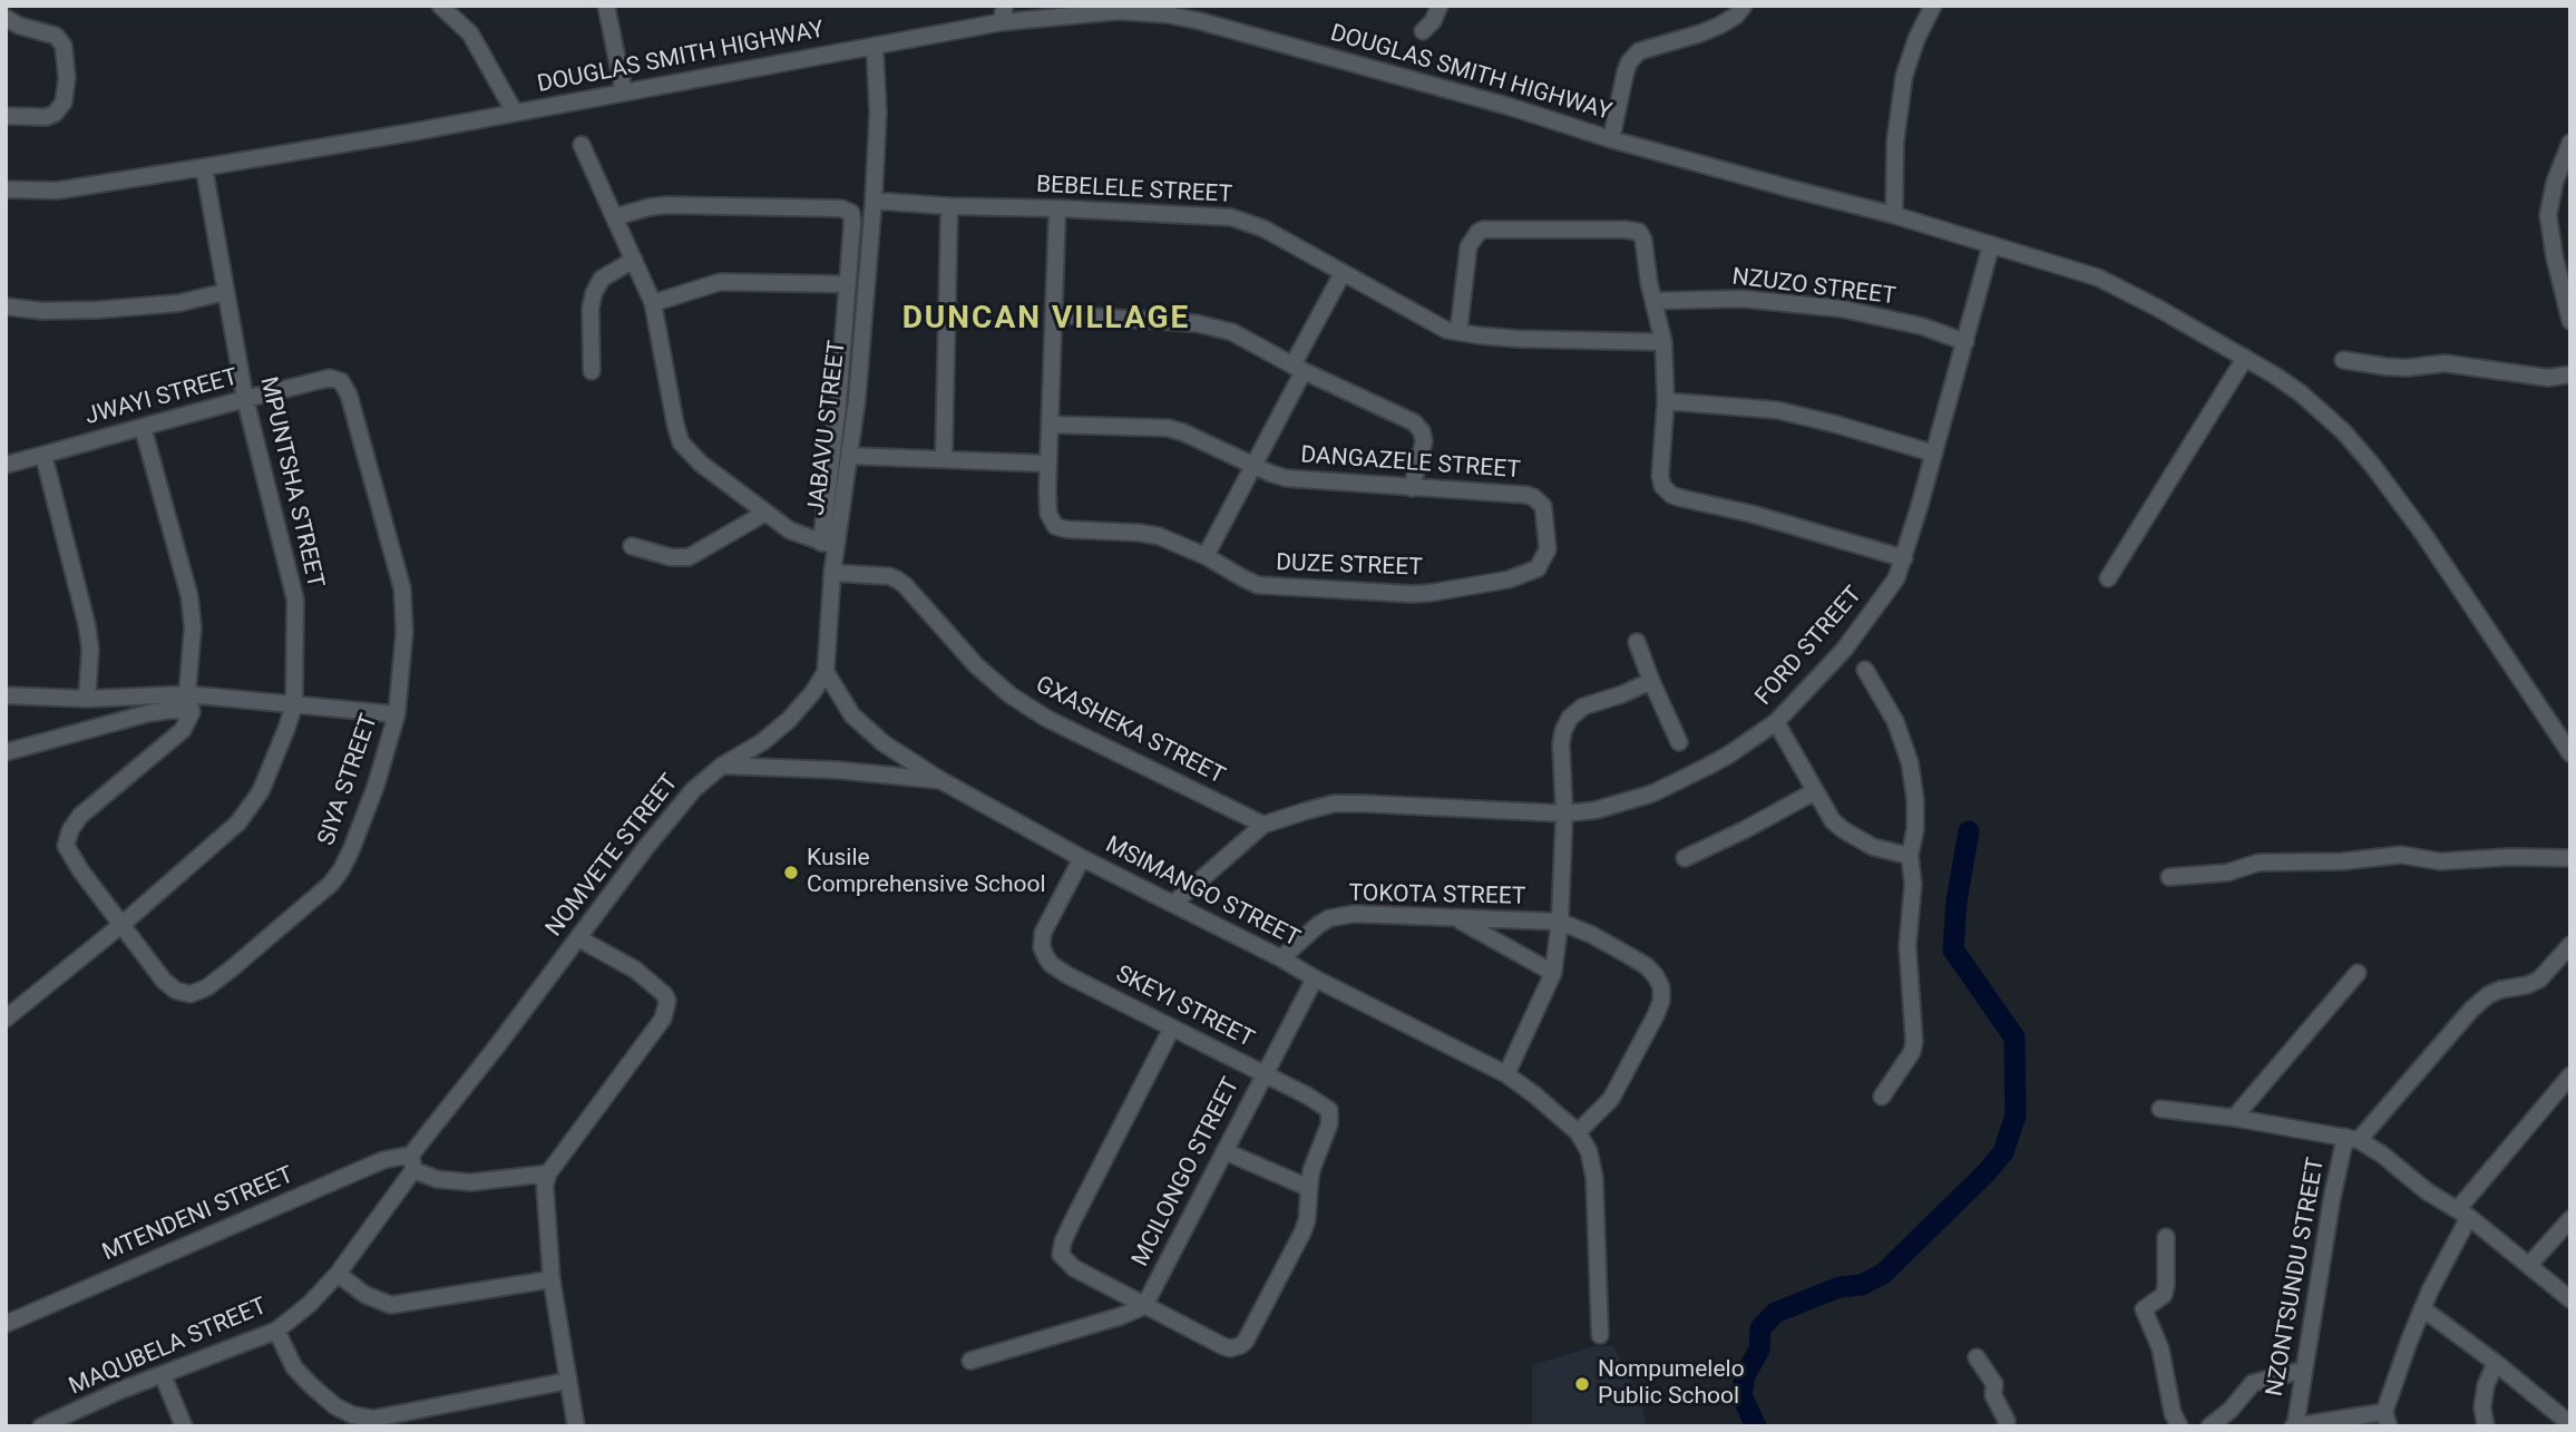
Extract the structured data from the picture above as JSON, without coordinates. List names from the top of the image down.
{
  "streets": {
    "street": [
      "DOUGLAS SMITH HIGHWAY",
      "BEBELELE STREET",
      "NZUZO STREET",
      "JWAYI STREET",
      "JABAVU STREET",
      "DANGAZELE STREET",
      "MPUNTSHA STREET",
      "DUZE STREET",
      "FORD STREET",
      "GXASHEKA STREET",
      "SIYA STREET",
      "NOMVETE STREET",
      "MSIMANGO STREET",
      "TOKOTA STREET",
      "SKEYI STREET",
      "MCILONGO STREET",
      "MTENDENI STREET",
      "NZONTSUNDU STREET",
      "MAQUBELA STREET"
    ]
  },
  "crossings": [
    ["DOUGLAS SMITH HIGHWAY", "JABAVU STREET"],
    ["DOUGLAS SMITH HIGHWAY", "MPUNTSHA STREET"],
    ["DOUGLAS SMITH HIGHWAY", "FORD STREET"],
    ["BEBELELE STREET", "JABAVU STREET"],
    ["NZUZO STREET", "FORD STREET"],
    ["JWAYI STREET", "MPUNTSHA STREET"],
    ["JWAYI STREET", "SIYA STREET"],
    ["JABAVU STREET", "GXASHEKA STREET"],
    ["JABAVU STREET", "MSIMANGO STREET"],
    ["DANGAZELE STREET", "DUZE STREET"],
    ["MPUNTSHA STREET", "SIYA STREET"],
    ["FORD STREET", "GXASHEKA STREET"],
    ["FORD STREET", "MSIMANGO STREET"],
    ["NOMVETE STREET", "MTENDENI STREET"],
    ["NOMVETE STREET", "MAQUBELA STREET"],
    ["MSIMANGO STREET", "TOKOTA STREET"],
    ["MSIMANGO STREET", "SKEYI STREET"],
    ["MSIMANGO STREET", "MCILONGO STREET"],
    ["SKEYI STREET", "MCILONGO STREET"],
    ["MTENDENI STREET", "MAQUBELA STREET"]
  ],
  "districts": ["DUNCAN VILLAGE"],
  "places": ["Kusile Comprehensive School", "Nompumelelo Public School"]
}
